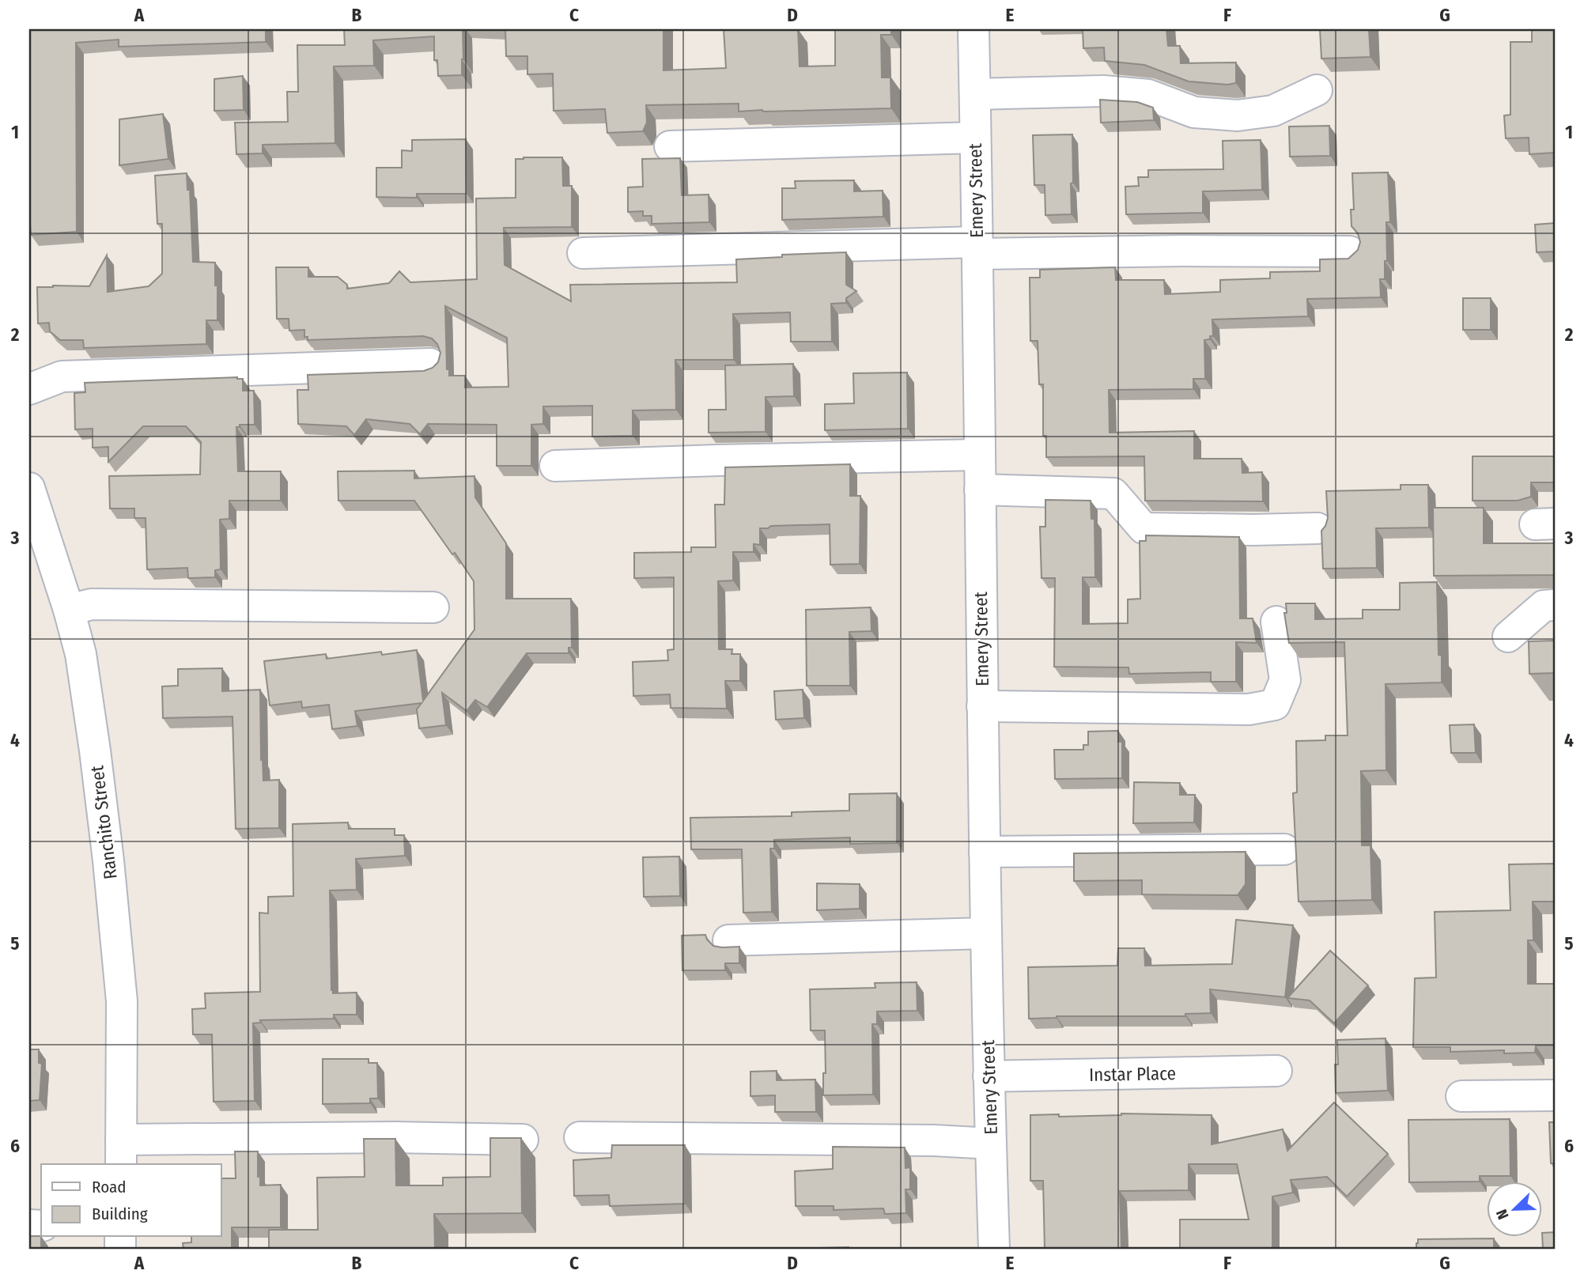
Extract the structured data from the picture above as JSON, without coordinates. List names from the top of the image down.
{
  "streets": {
    "street": ["Emery Street", "Ranchito Street", "Instar Place"]
  },
  "crossings": [
    ["Emery Street", "Instar Place"]
  ],
  "legend": ["Road", "Building"],
  "north": "bottom left",
  "grid": {
    "columns": [
      "A",
      "B",
      "C",
      "D",
      "E",
      "F",
      "G"
    ],
    "rows": [
      "1",
      "2",
      "3",
      "4",
      "5",
      "6"
    ]
  }
}
